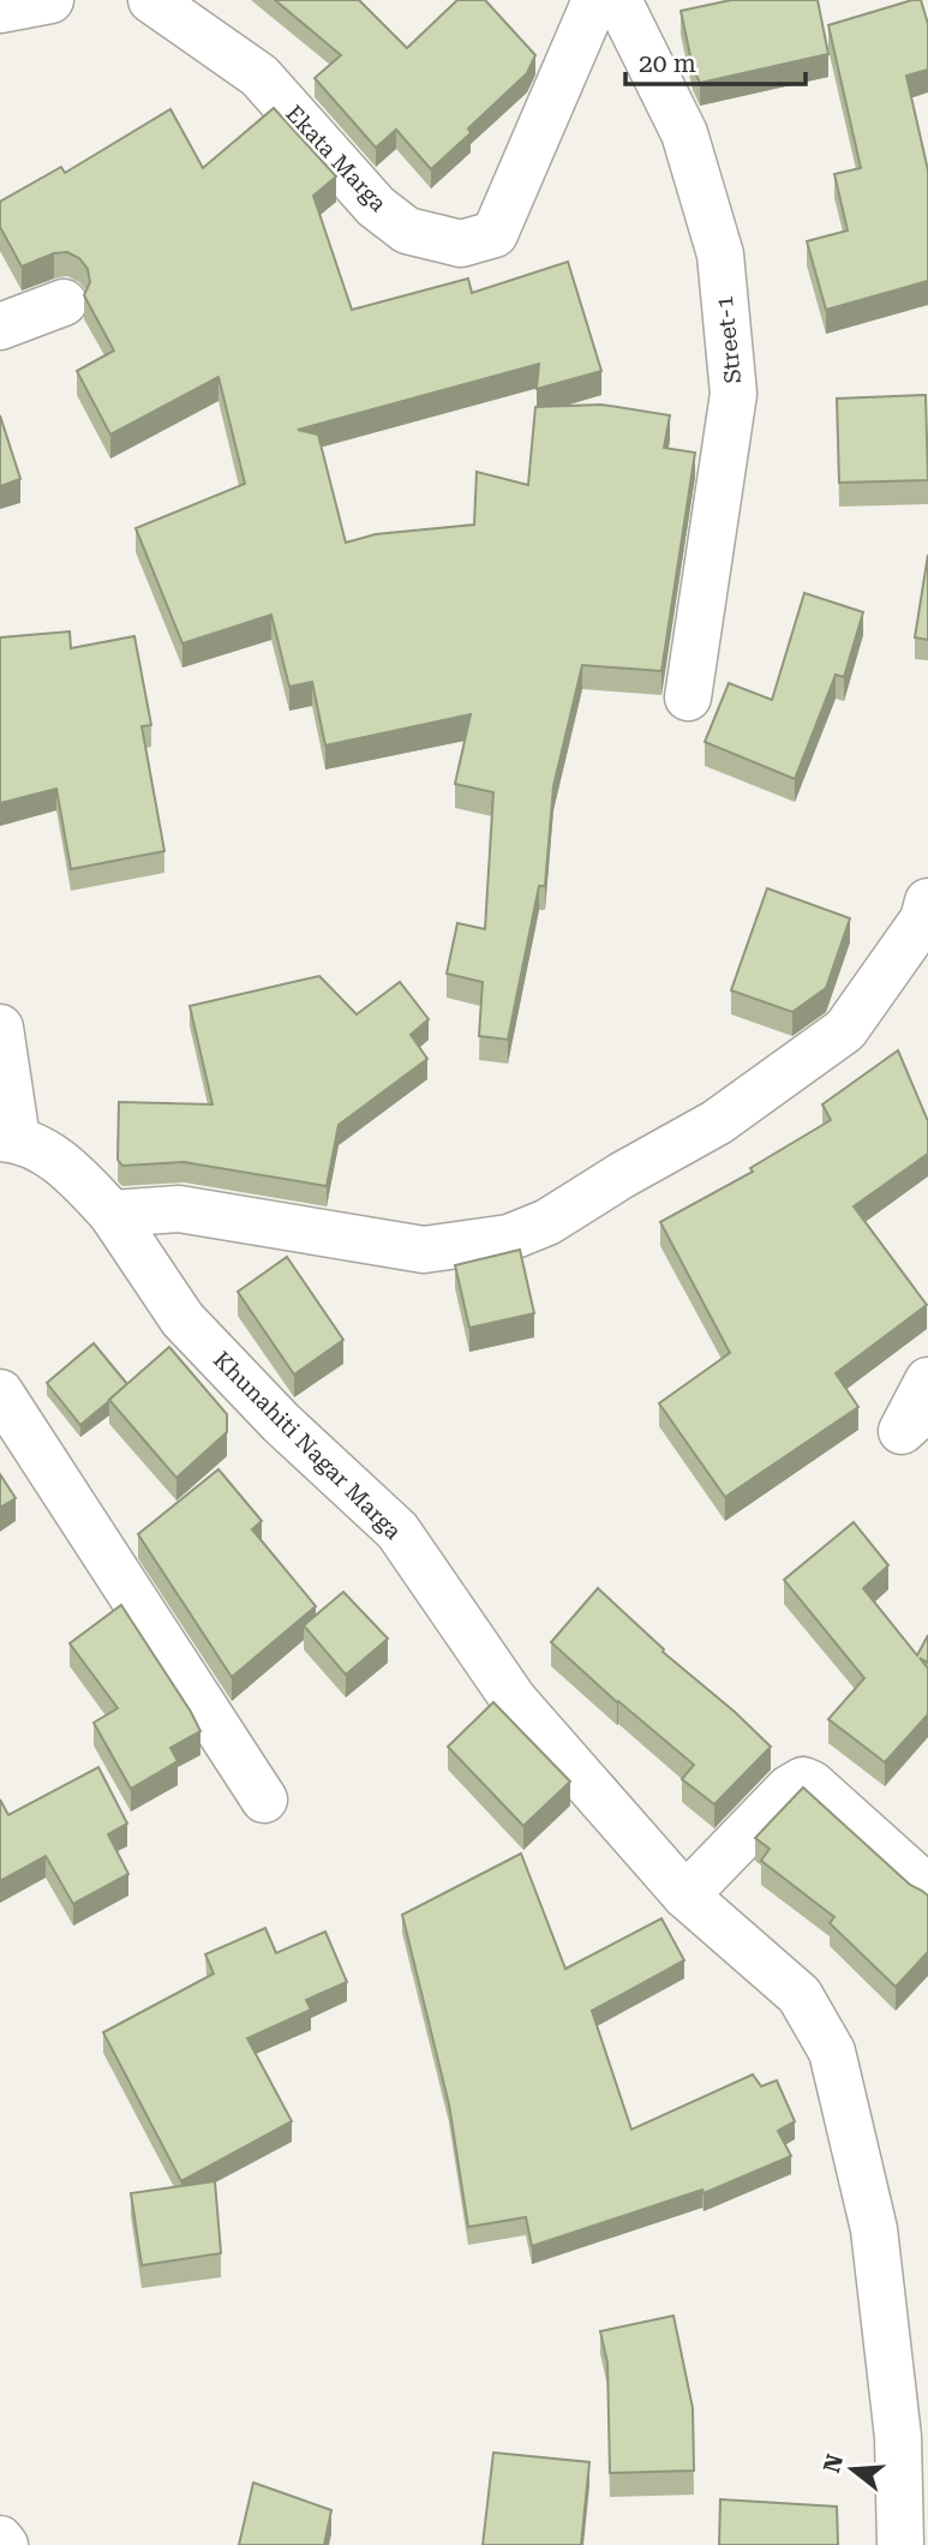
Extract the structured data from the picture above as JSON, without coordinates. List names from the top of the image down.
{
  "streets": {
    "street": ["Ekata Marga", "Street-1", "Khunahiti Nagar Marga"]
  },
  "scale_bar": "20 m",
  "north": "left"
}
